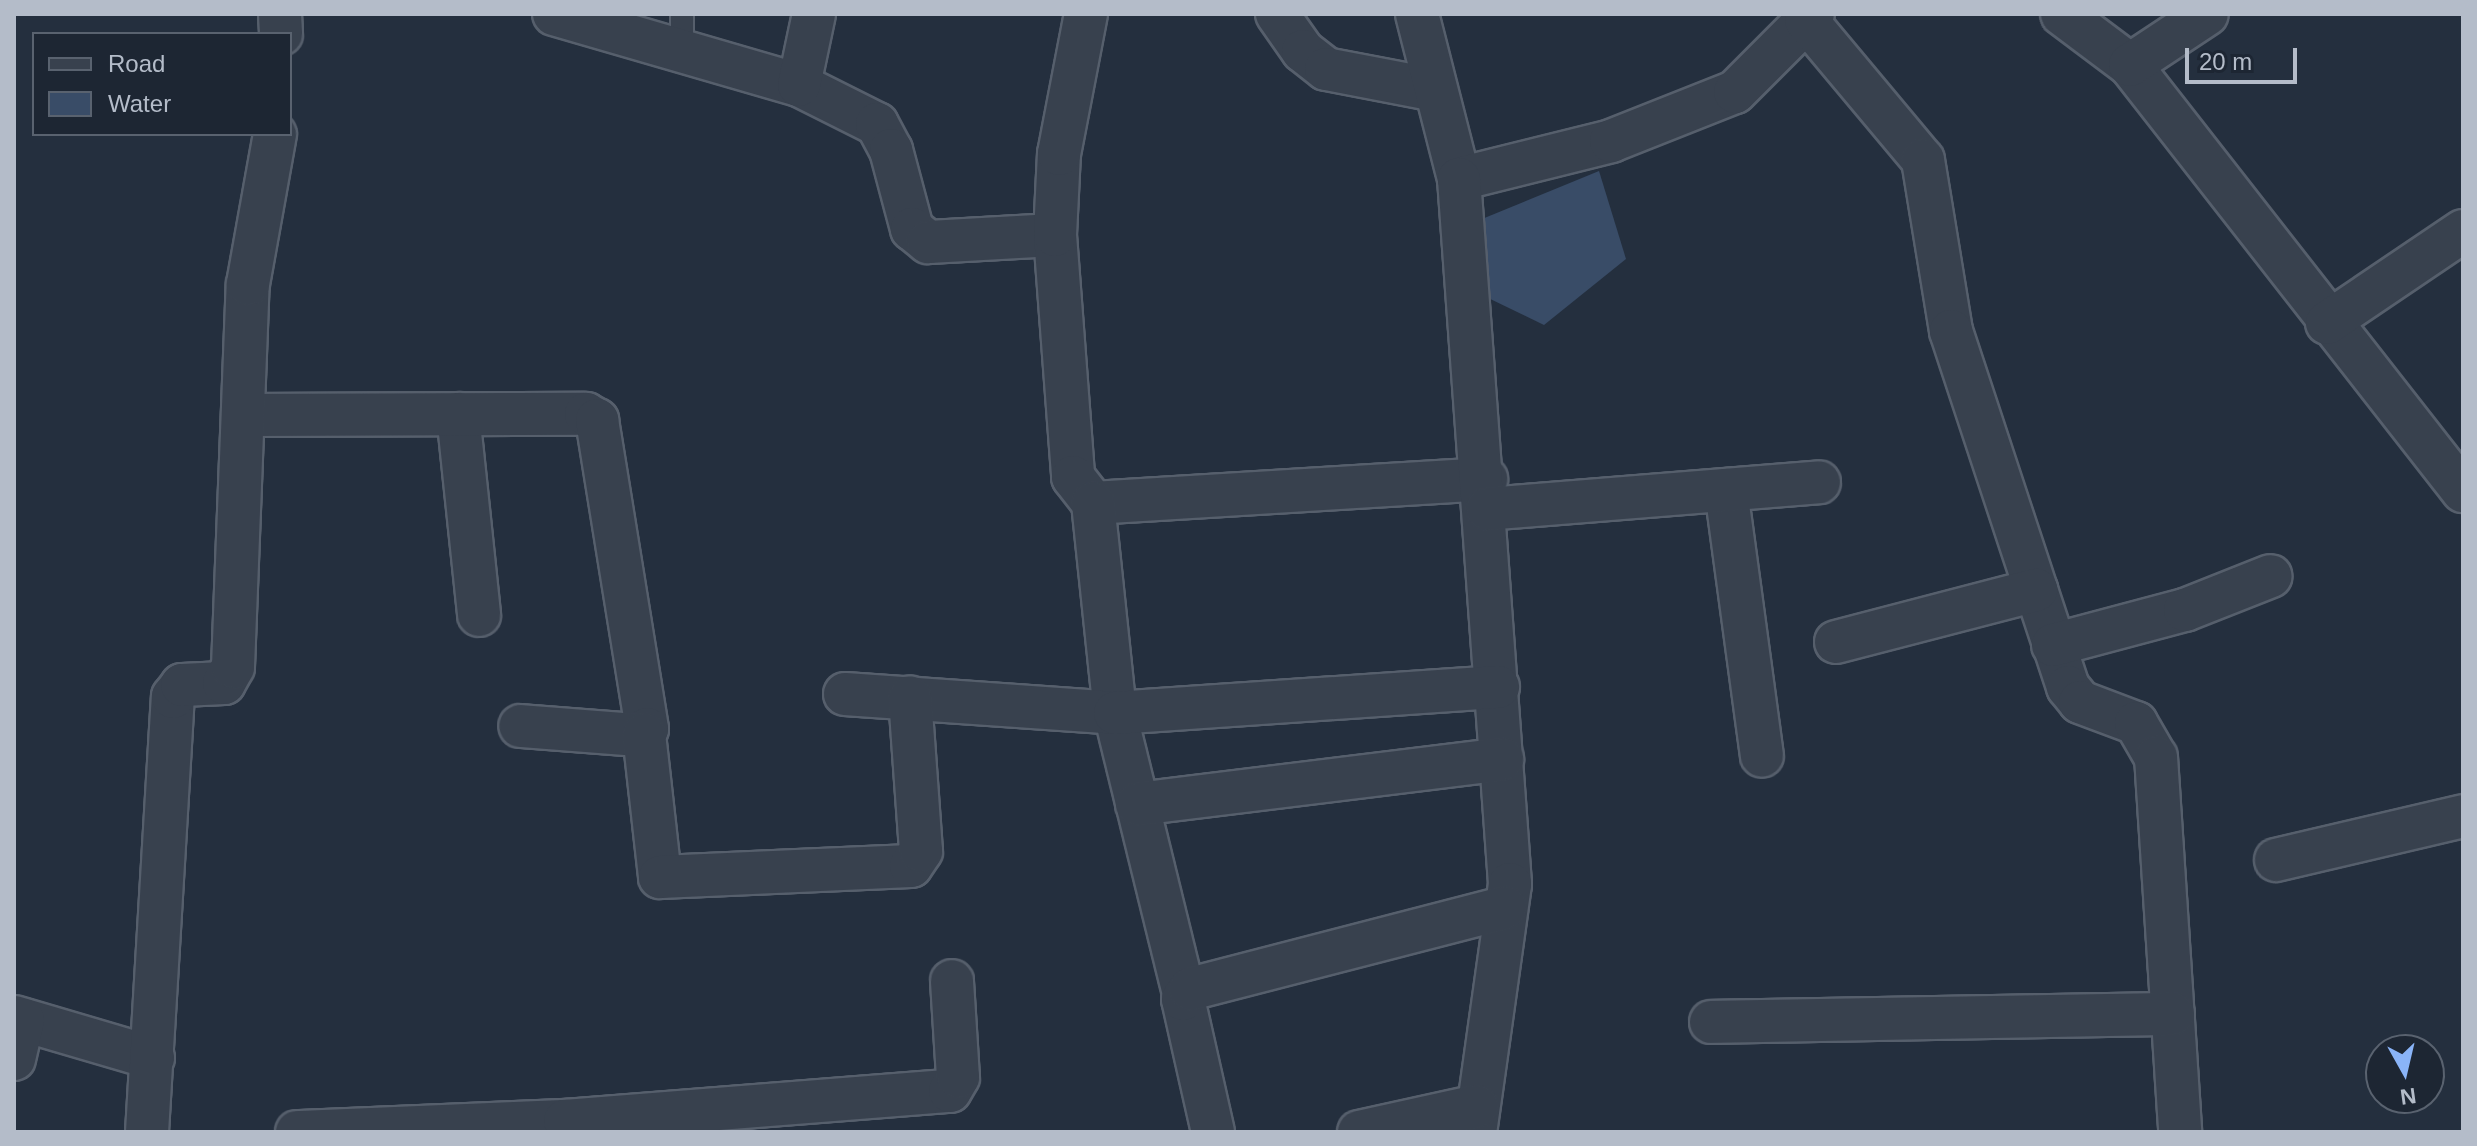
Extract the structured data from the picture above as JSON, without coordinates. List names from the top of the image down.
{
  "legend": ["Road", "Water"],
  "scale_bar": "20 m",
  "north": "bottom"
}
